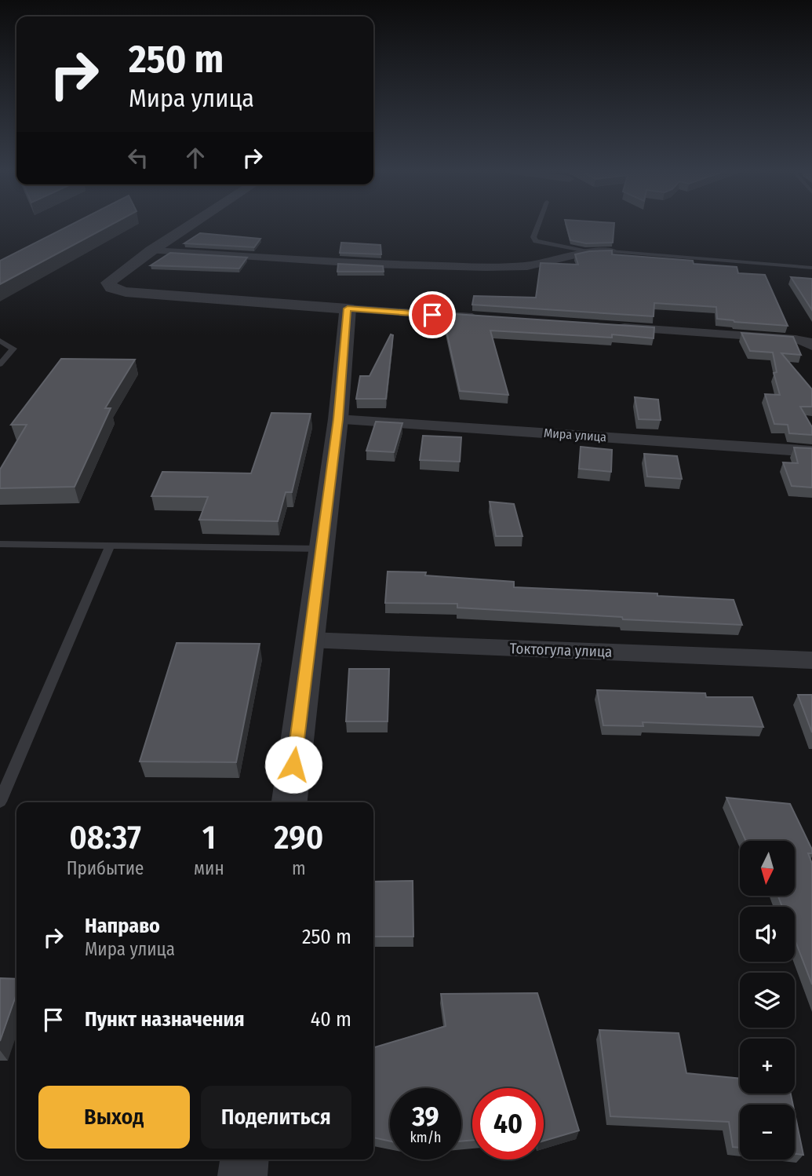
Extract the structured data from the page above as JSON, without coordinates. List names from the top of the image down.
{
  "streets": {
    "street": ["Мира улица", "Токтогула улица"]
  },
  "north": "bottom",
  "page": {
    "turn": ["250 m", "Мира улица"],
    "eta": [
      "08:37",
      "Прибытие",
      "1",
      "мин",
      "290",
      "m"
    ],
    "map_buttons": ["+", "−"],
    "list": [
      {
        "name": "Направо",
        "note": "Мира улица",
        "value": "250 m"
      },
      {
        "name": "Пункт назначения",
        "value": "40 m"
      }
    ],
    "buttons": ["Выход", "Поделиться"],
    "speed": "39 km/h",
    "limit": "40"
  }
}
